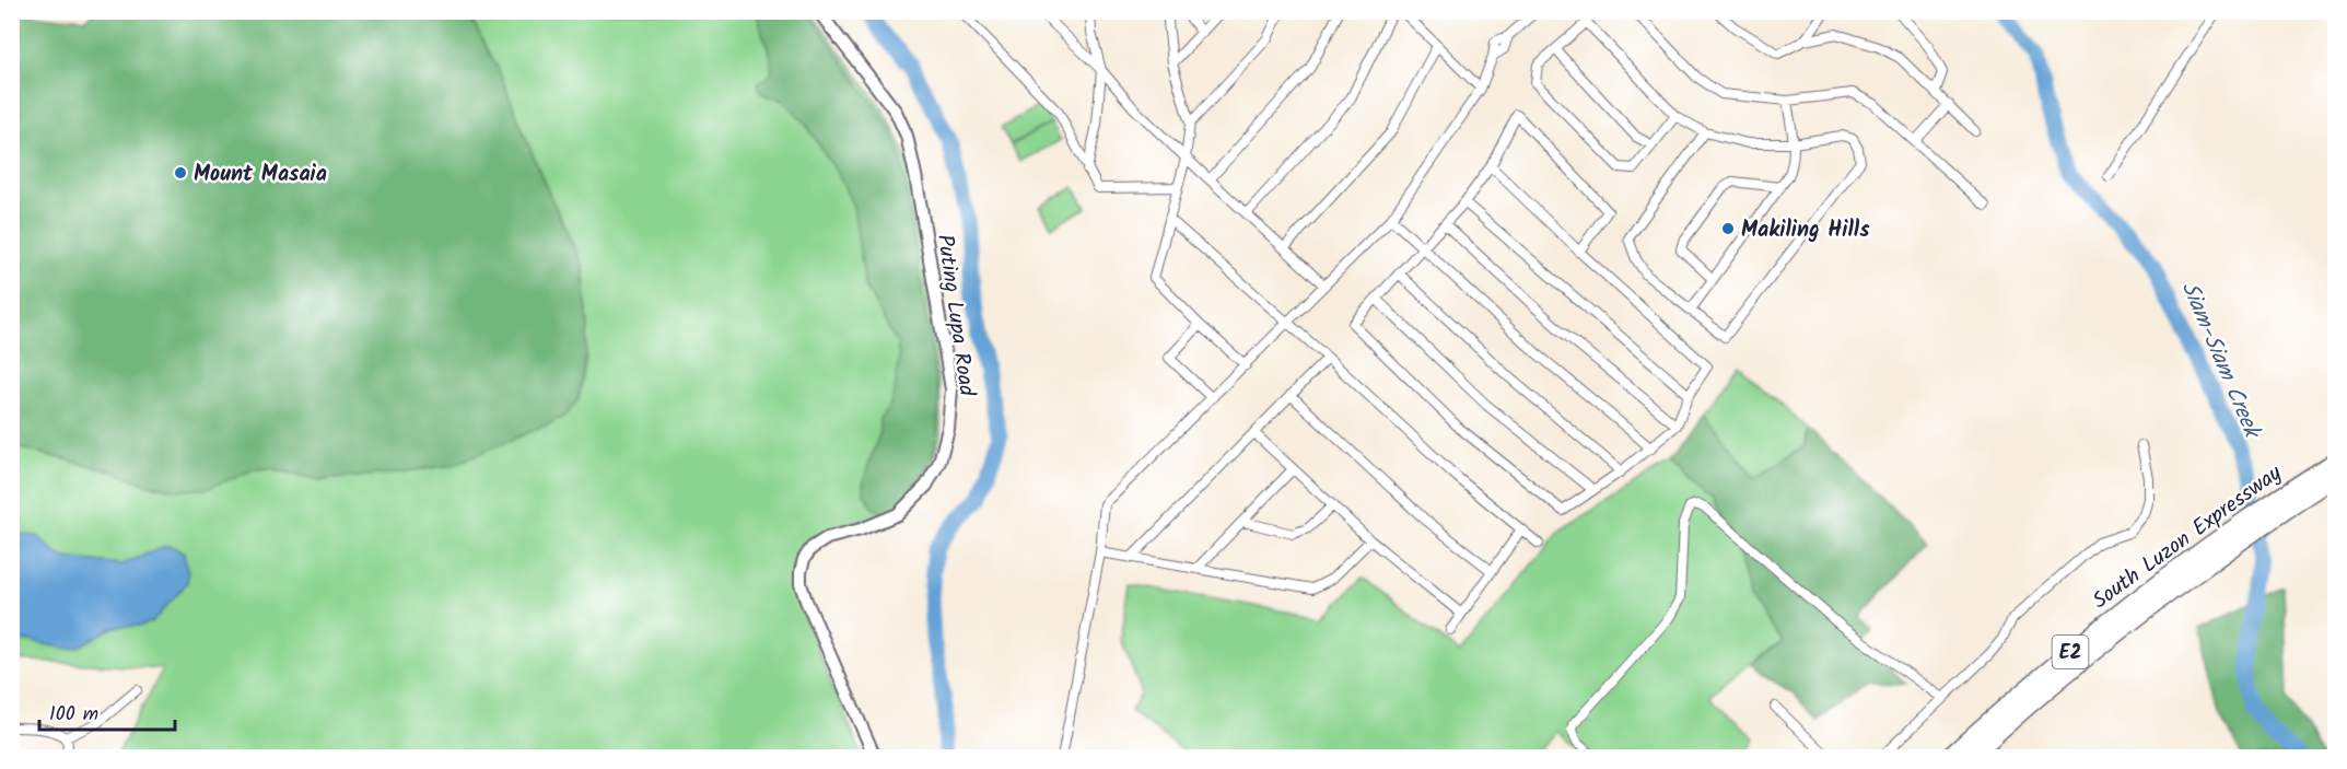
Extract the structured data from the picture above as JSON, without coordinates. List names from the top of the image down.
{
  "streets": {
    "highway": ["South Luzon Expressway", "E2"],
    "street": ["Puting Lupa Road"]
  },
  "water": ["Siam-Siam Creek"],
  "places": ["Mount Masaia", "Makiling Hills"],
  "scale_bar": "100 m"
}
